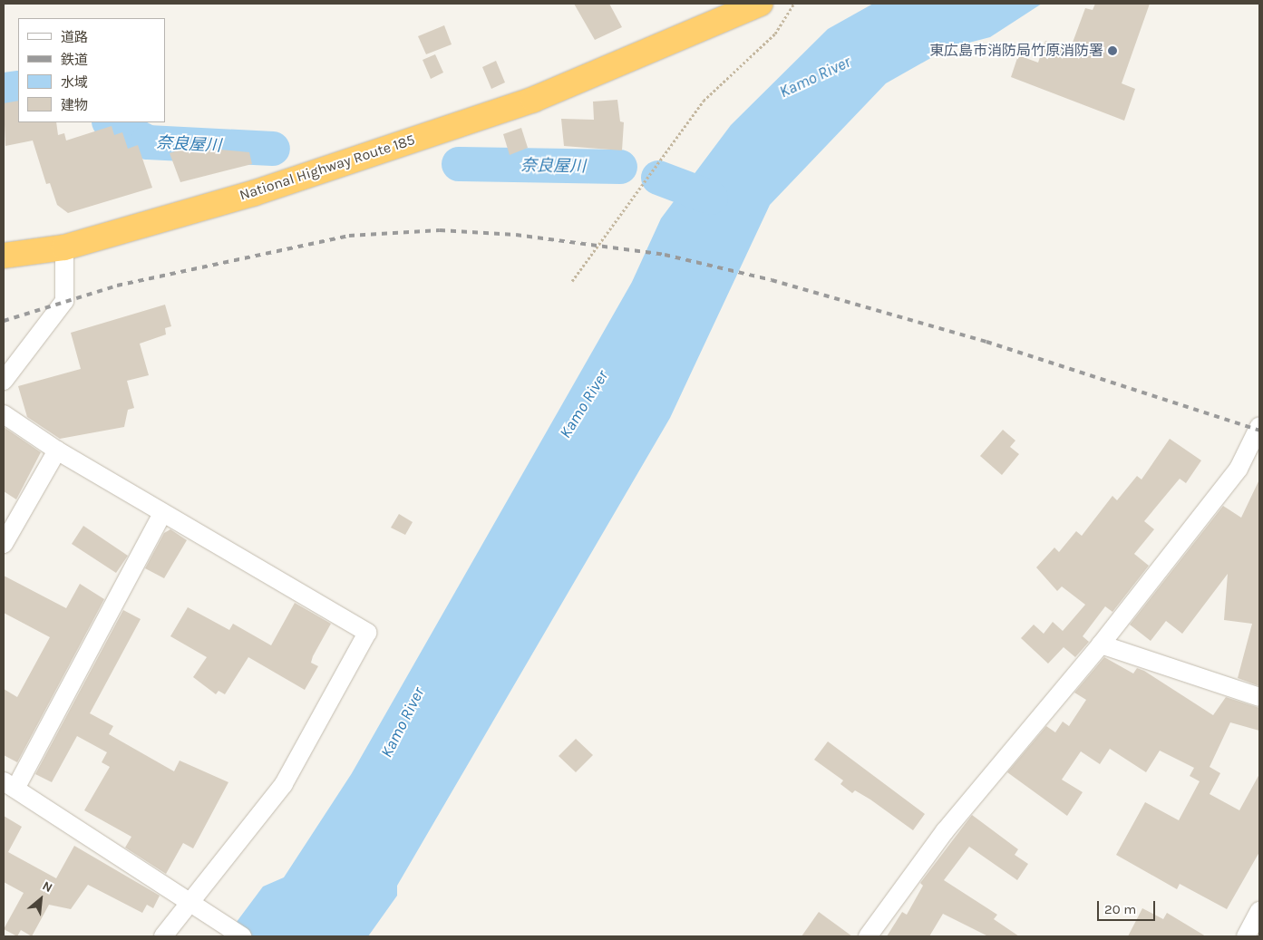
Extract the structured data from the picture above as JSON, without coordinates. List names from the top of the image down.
{
  "streets": {
    "highway": ["National Highway Route 185"]
  },
  "water": ["Kamo River", "奈良屋川"],
  "places": ["東広島市消防局竹原消防署"],
  "legend": [
    "道路",
    "鉄道",
    "水域",
    "建物"
  ],
  "scale_bar": "20 m",
  "north": "top right"
}
